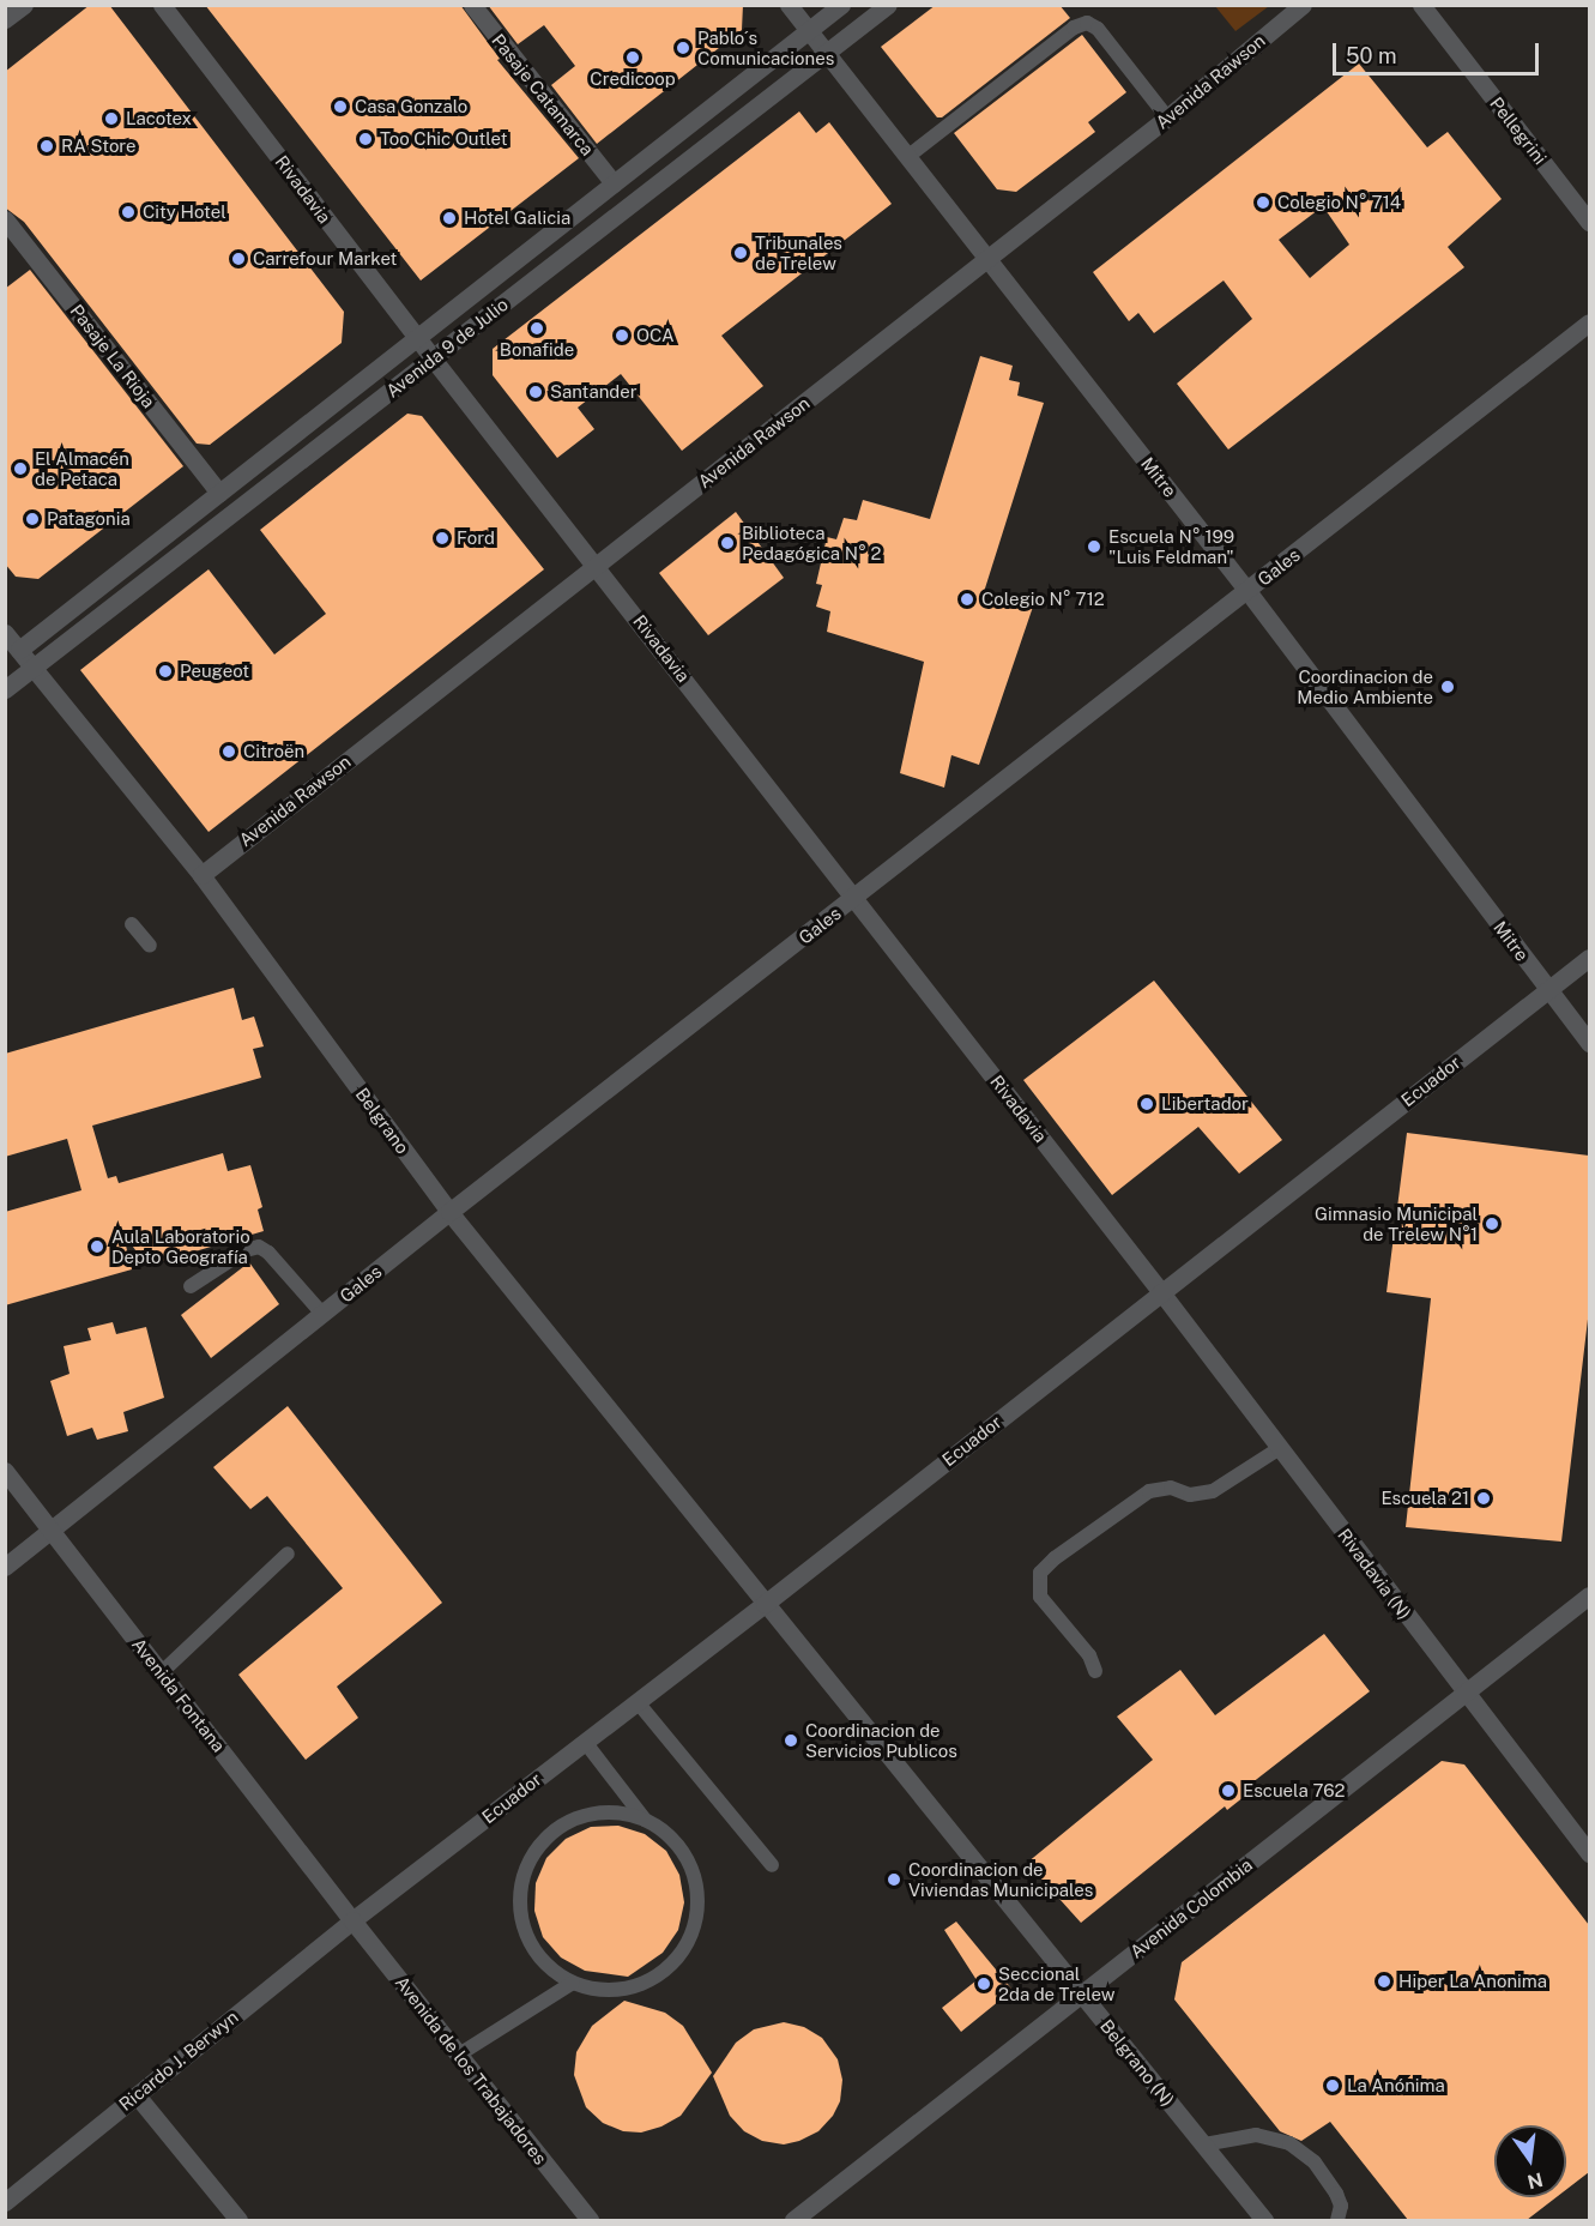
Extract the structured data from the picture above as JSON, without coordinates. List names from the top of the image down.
{
  "streets": {
    "street": [
      "Avenida Rawson",
      "Pasaje Catamarca",
      "Pellegrini",
      "Rivadavia",
      "Avenida 9 de Julio",
      "Pasaje La Rioja",
      "Mitre",
      "Gales",
      "Ecuador",
      "Belgrano",
      "Rivadavia (N)",
      "Avenida Fontana",
      "Avenida Colombia",
      "Ricardo J. Berwyn",
      "Belgrano (N)",
      "Avenida de los Trabajadores"
    ]
  },
  "crossings": [
    ["Avenida Rawson", "Rivadavia"],
    ["Avenida Rawson", "Mitre"],
    ["Avenida Rawson", "Belgrano"],
    ["Pasaje Catamarca", "Avenida 9 de Julio"],
    ["Rivadavia", "Avenida 9 de Julio"],
    ["Rivadavia", "Gales"],
    ["Rivadavia", "Ecuador"],
    ["Rivadavia", "Rivadavia (N)"],
    ["Avenida 9 de Julio", "Pasaje La Rioja"],
    ["Avenida 9 de Julio", "Mitre"],
    ["Avenida 9 de Julio", "Belgrano"],
    ["Mitre", "Gales"],
    ["Mitre", "Ecuador"],
    ["Gales", "Belgrano"],
    ["Gales", "Avenida Fontana"],
    ["Ecuador", "Belgrano"],
    ["Ecuador", "Rivadavia (N)"],
    ["Ecuador", "Avenida Fontana"],
    ["Ecuador", "Ricardo J. Berwyn"],
    ["Ecuador", "Belgrano (N)"],
    ["Ecuador", "Avenida de los Trabajadores"],
    ["Belgrano", "Belgrano (N)"],
    ["Rivadavia (N)", "Avenida Colombia"],
    ["Avenida Fontana", "Ricardo J. Berwyn"],
    ["Avenida Fontana", "Avenida de los Trabajadores"],
    ["Avenida Colombia", "Belgrano (N)"],
    ["Ricardo J. Berwyn", "Avenida de los Trabajadores"]
  ],
  "places": [
    "Pablo´s Comunicaciones",
    "Credicoop",
    "Casa Gonzalo",
    "Lacotex",
    "Too Chic Outlet",
    "RA Store",
    "Colegio N° 714",
    "City Hotel",
    "Hotel Galicia",
    "Tribunales de Trelew",
    "Carrefour Market",
    "Bonafide",
    "OCA",
    "Santander",
    "El Almacén de Petaca",
    "Patagonia",
    "Ford",
    "Biblioteca Pedagógica N° 2",
    "Escuela N° 199 \"Luis Feldman\"",
    "Colegio N° 712",
    "Peugeot",
    "Coordinacion de Medio Ambiente",
    "Citroën",
    "Libertador",
    "Gimnasio Municipal de Trelew N°1",
    "Aula Laboratorio Depto Geografía",
    "Escuela 21",
    "Coordinacion de Servicios Publicos",
    "Escuela 762",
    "Coordinacion de Viviendas Municipales",
    "Hiper La Anonima",
    "Seccional 2da de Trelew",
    "La Anónima"
  ],
  "scale_bar": "50 m",
  "north": "bottom"
}
